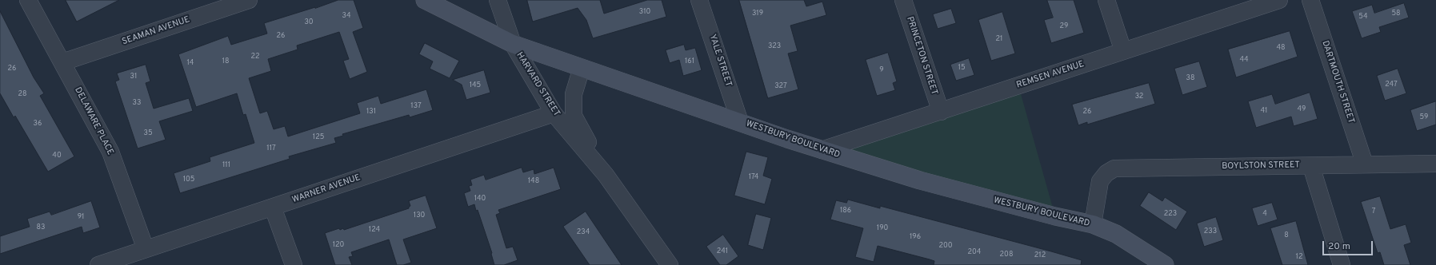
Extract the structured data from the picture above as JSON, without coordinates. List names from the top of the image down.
{
  "streets": {
    "street": [
      "SEAMAN AVENUE",
      "PRINCETON STREET",
      "YALE STREET",
      "REMSEN AVENUE",
      "DARTMOUTH STREET",
      "HARVARD STREET",
      "DELAWARE PLACE",
      "WESTBURY BOULEVARD",
      "BOYLSTON STREET",
      "WARNER AVENUE"
    ]
  },
  "crossings": [
    ["SEAMAN AVENUE", "DELAWARE PLACE"],
    ["PRINCETON STREET", "REMSEN AVENUE"],
    ["YALE STREET", "WESTBURY BOULEVARD"],
    ["REMSEN AVENUE", "WESTBURY BOULEVARD"],
    ["DARTMOUTH STREET", "BOYLSTON STREET"],
    ["HARVARD STREET", "WESTBURY BOULEVARD"],
    ["HARVARD STREET", "WARNER AVENUE"],
    ["DELAWARE PLACE", "WARNER AVENUE"],
    ["WESTBURY BOULEVARD", "BOYLSTON STREET"]
  ],
  "house_numbers": [
    "310",
    "319",
    "58",
    "34",
    "54",
    "30",
    "29",
    "26",
    "21",
    "323",
    "48",
    "22",
    "44",
    "18",
    "161",
    "14",
    "15",
    "26",
    "9",
    "31",
    "38",
    "247",
    "145",
    "327",
    "28",
    "32",
    "33",
    "137",
    "49",
    "41",
    "131",
    "26",
    "59",
    "36",
    "35",
    "125",
    "117",
    "40",
    "111",
    "174",
    "105",
    "148",
    "140",
    "186",
    "7",
    "223",
    "4",
    "130",
    "91",
    "83",
    "190",
    "124",
    "233",
    "234",
    "8",
    "196",
    "120",
    "200",
    "241",
    "204",
    "208",
    "212",
    "12"
  ],
  "scale_bar": "20 m"
}
